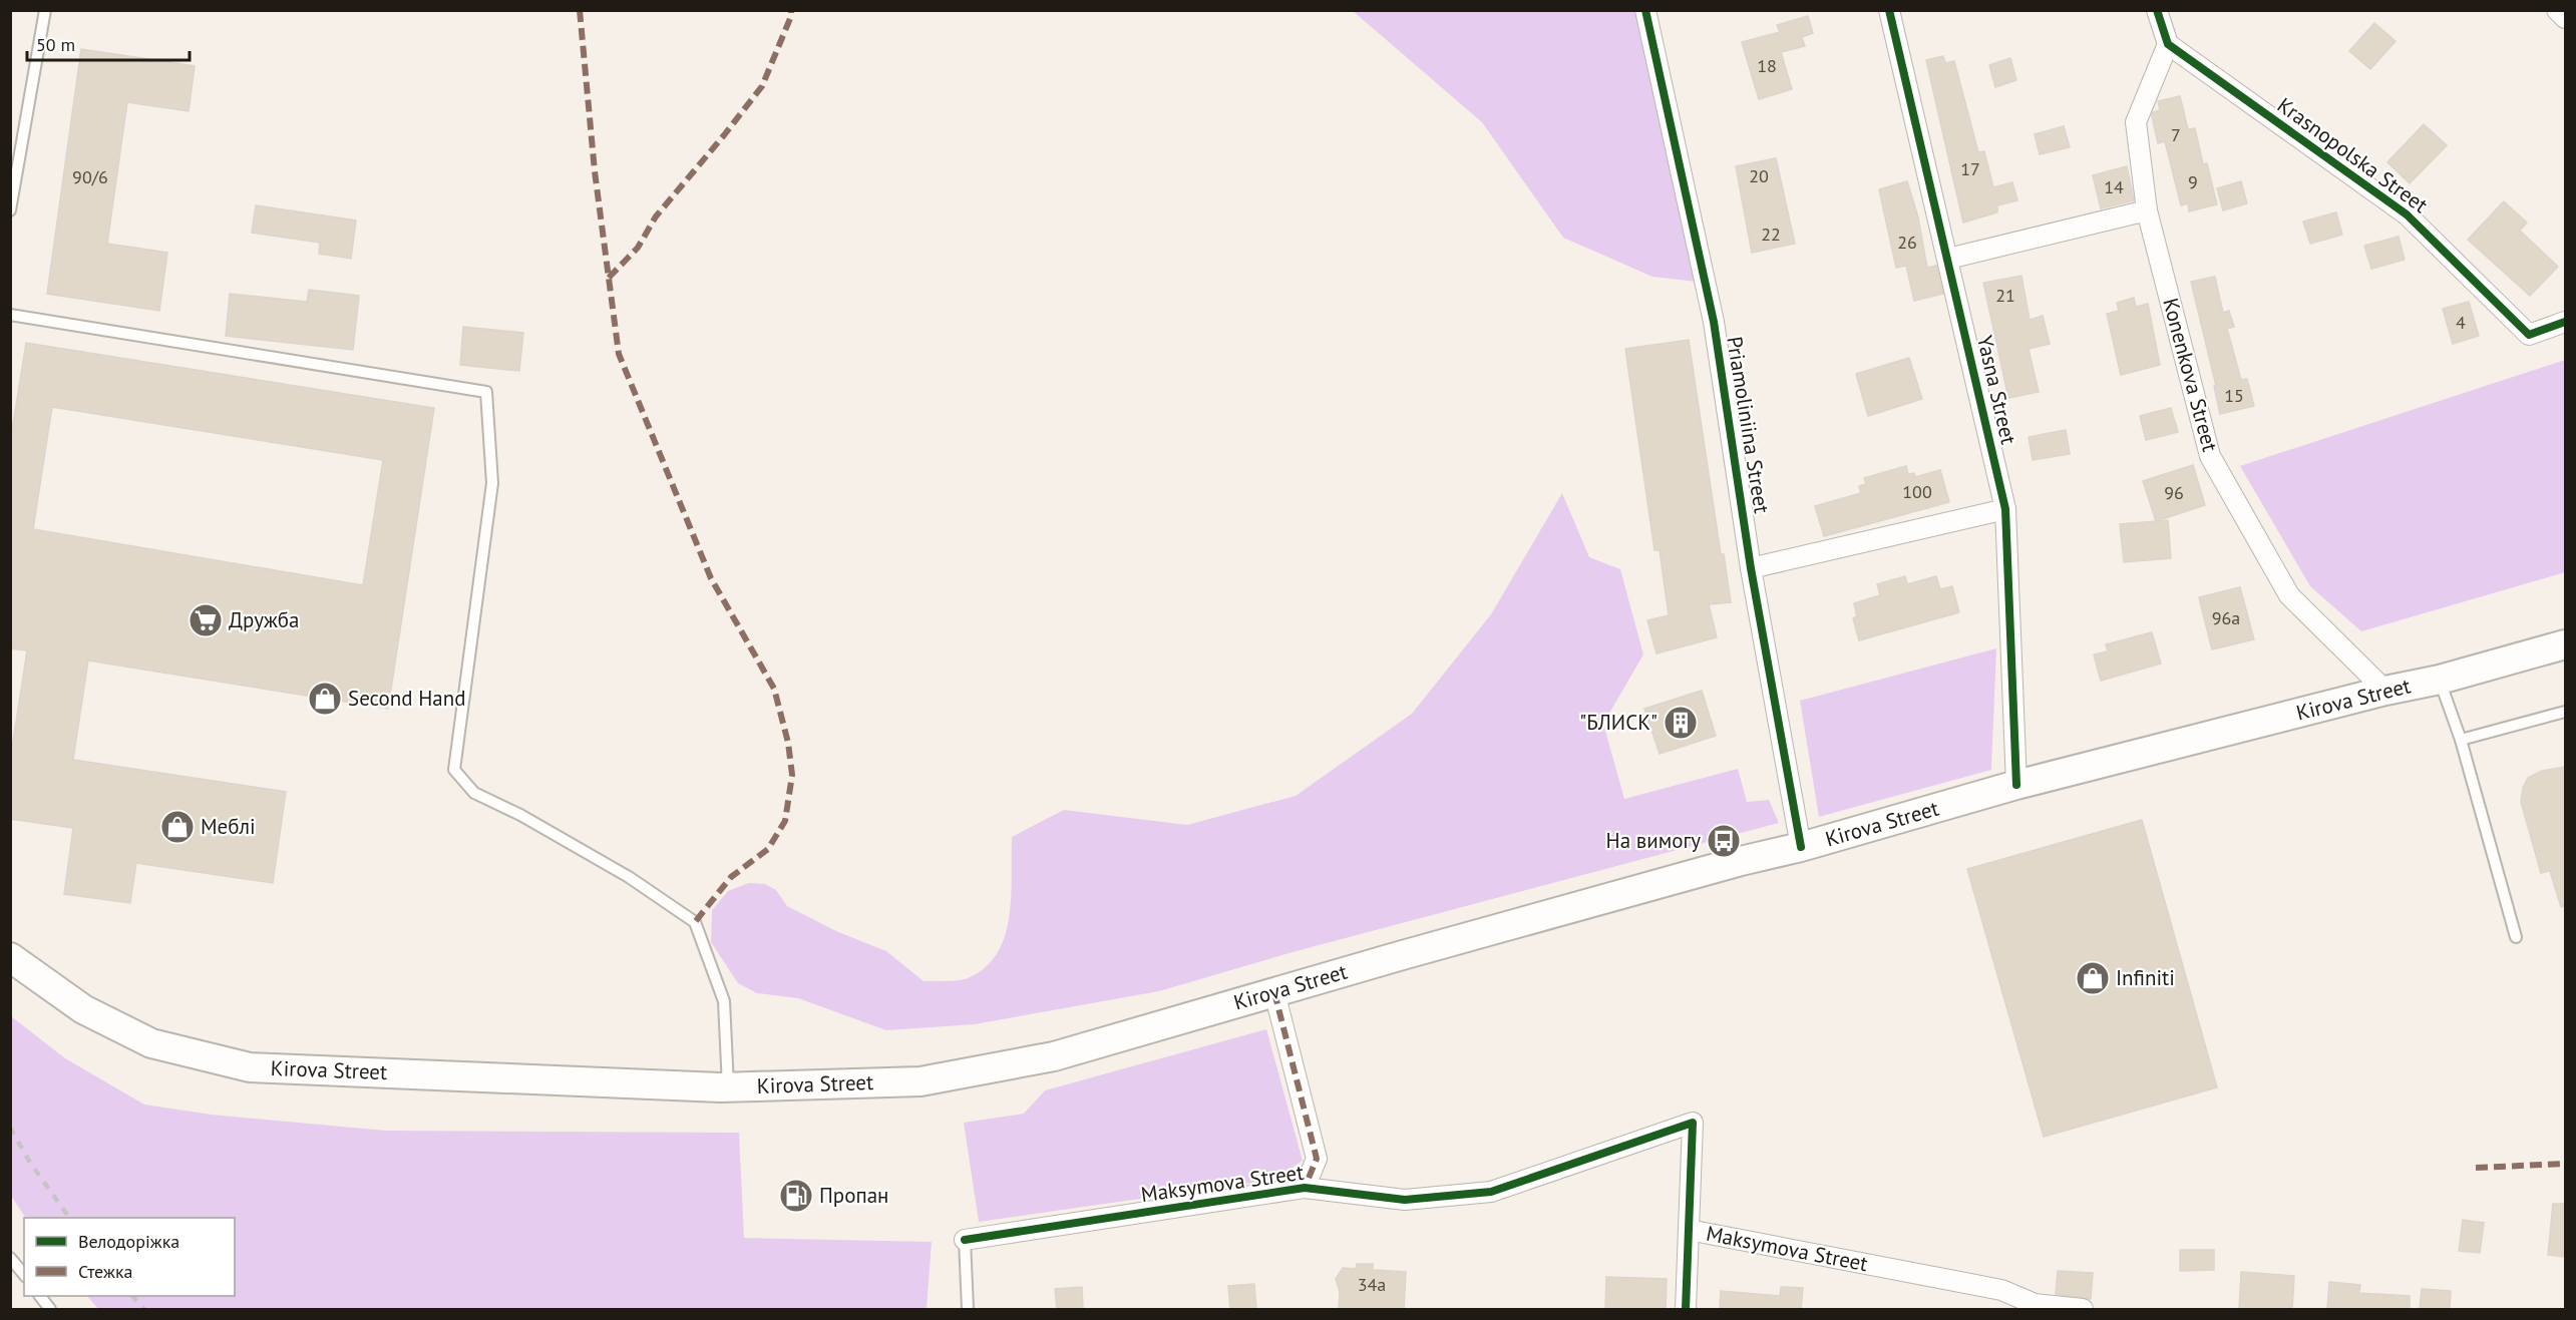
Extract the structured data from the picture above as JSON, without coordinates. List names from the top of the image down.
{
  "streets": {
    "main road": ["Kirova Street"],
    "street": [
      "Krasnopolska Street",
      "Konenkova Street",
      "Yasna Street",
      "Priamoliniina Street",
      "Maksymova Street"
    ]
  },
  "crossings": [
    ["Krasnopolska Street", "Konenkova Street"],
    ["Konenkova Street", "Kirova Street"],
    ["Yasna Street", "Kirova Street"],
    ["Priamoliniina Street", "Kirova Street"]
  ],
  "places": {
    "supermarket": ["Дружба"],
    "shop": ["Second Hand", "Меблі", "Infiniti"],
    "building": ["\"БЛИСК\""],
    "bus stop": ["На вимогу"],
    "fuel station": ["Пропан"]
  },
  "house_numbers": [
    "18",
    "7",
    "17",
    "20",
    "90/6",
    "9",
    "14",
    "22",
    "26",
    "21",
    "4",
    "15",
    "100",
    "96",
    "96а",
    "34а"
  ],
  "legend": ["Велодоріжка", "Стежка"],
  "scale_bar": "50 m"
}
